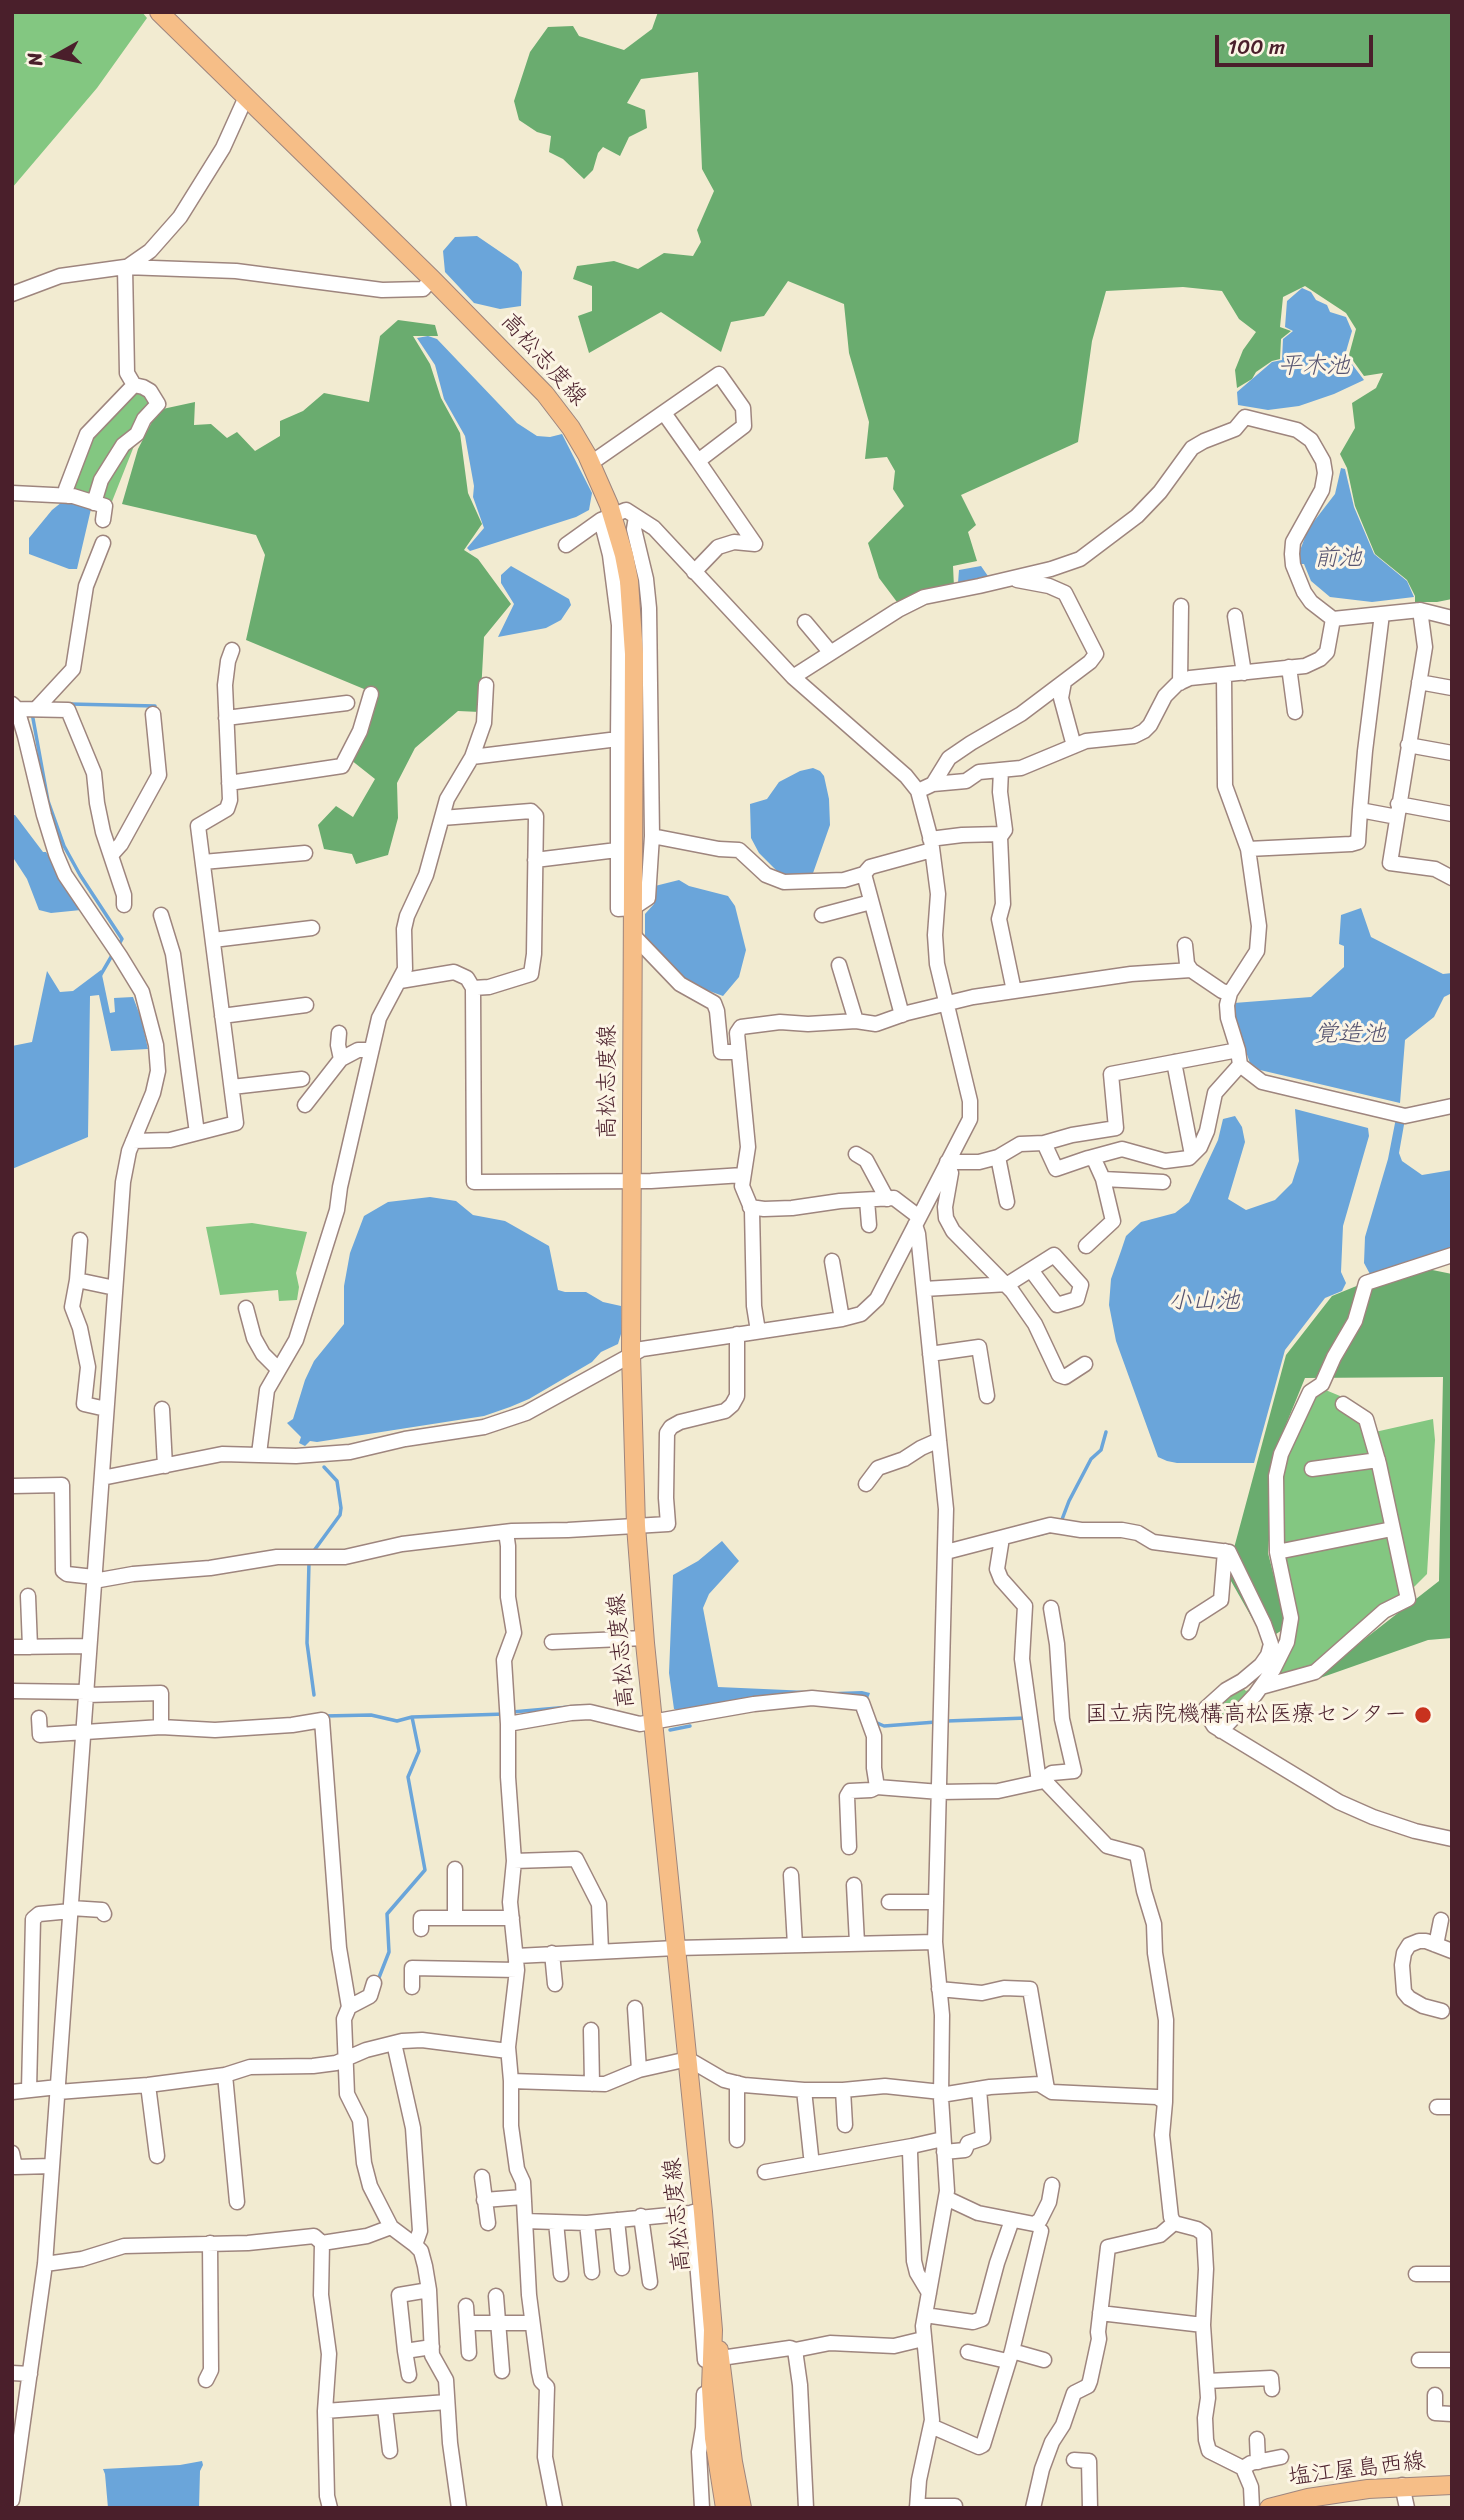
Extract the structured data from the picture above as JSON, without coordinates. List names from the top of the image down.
{
  "streets": {
    "main road": ["高松志度線", "塩江屋島西線"]
  },
  "water": [
    "平木池",
    "前池",
    "覚造池",
    "小山池"
  ],
  "places": ["国立病院機構高松医療センター"],
  "scale_bar": "100 m",
  "north": "left"
}
